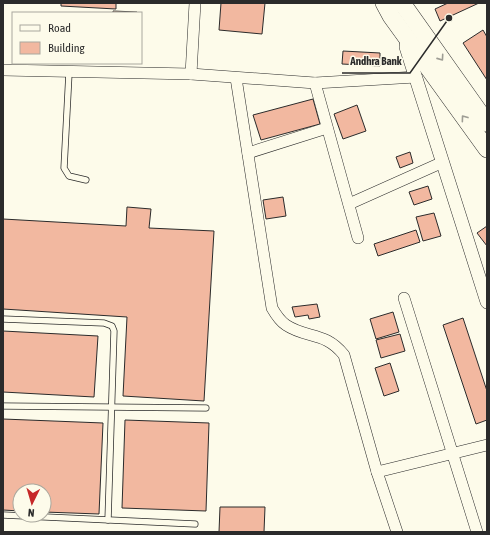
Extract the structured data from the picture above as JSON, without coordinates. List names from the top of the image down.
{
  "places": ["Andhra Bank"],
  "legend": ["Road", "Building"],
  "north": "bottom"
}
